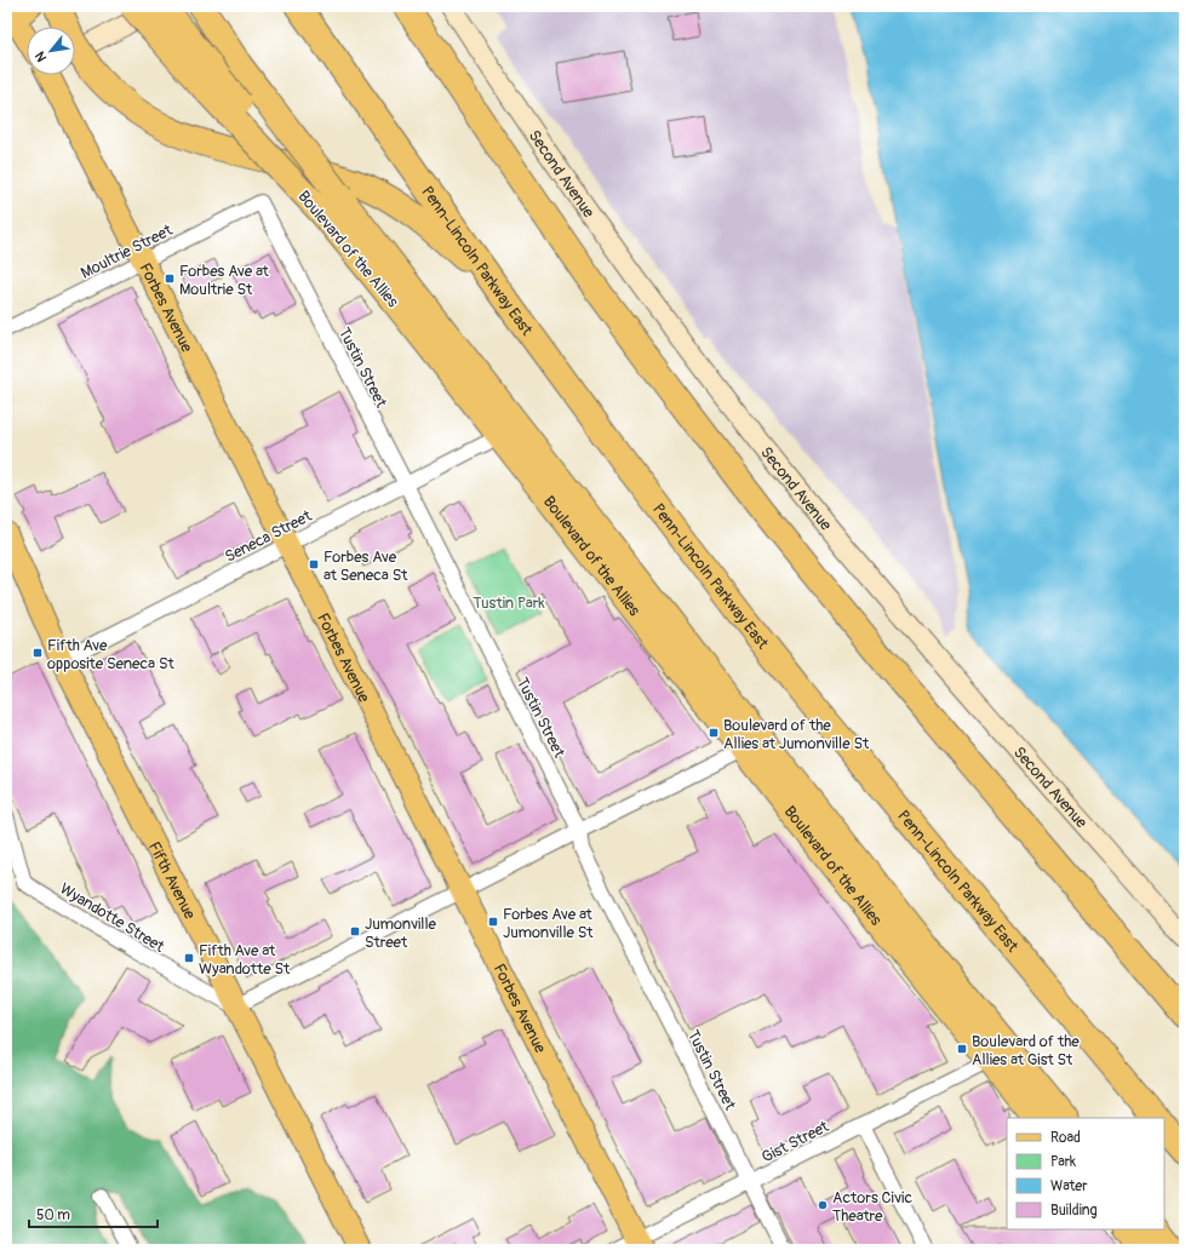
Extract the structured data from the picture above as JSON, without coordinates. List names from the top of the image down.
{
  "streets": {
    "highway": ["Boulevard of the Allies", "Penn-Lincoln Parkway East"],
    "main road": ["Second Avenue", "Forbes Avenue", "Fifth Avenue"],
    "street": [
      "Moultrie Street",
      "Tustin Street",
      "Seneca Street",
      "Wyandotte Street",
      "Gist Street"
    ]
  },
  "crossings": [
    ["Boulevard of the Allies", "Gist Street"],
    ["Moultrie Street", "Forbes Avenue"],
    ["Moultrie Street", "Tustin Street"],
    ["Forbes Avenue", "Seneca Street"],
    ["Forbes Avenue", "Gist Street"],
    ["Tustin Street", "Seneca Street"],
    ["Tustin Street", "Gist Street"],
    ["Seneca Street", "Fifth Avenue"],
    ["Fifth Avenue", "Wyandotte Street"]
  ],
  "parks": ["Tustin Park"],
  "places": {
    "transit": [
      "Forbes Ave at Moultrie St",
      "Forbes Ave at Seneca St",
      "Fifth Ave opposite Seneca St",
      "Boulevard of the Allies at Jumonville St",
      "Forbes Ave at Jumonville St",
      "Jumonville Street",
      "Fifth Ave at Wyandotte St",
      "Boulevard of the Allies at Gist St"
    ],
    "other": ["Actors Civic Theatre"]
  },
  "legend": [
    "Road",
    "Park",
    "Water",
    "Building"
  ],
  "scale_bar": "50 m",
  "north": "bottom left"
}
